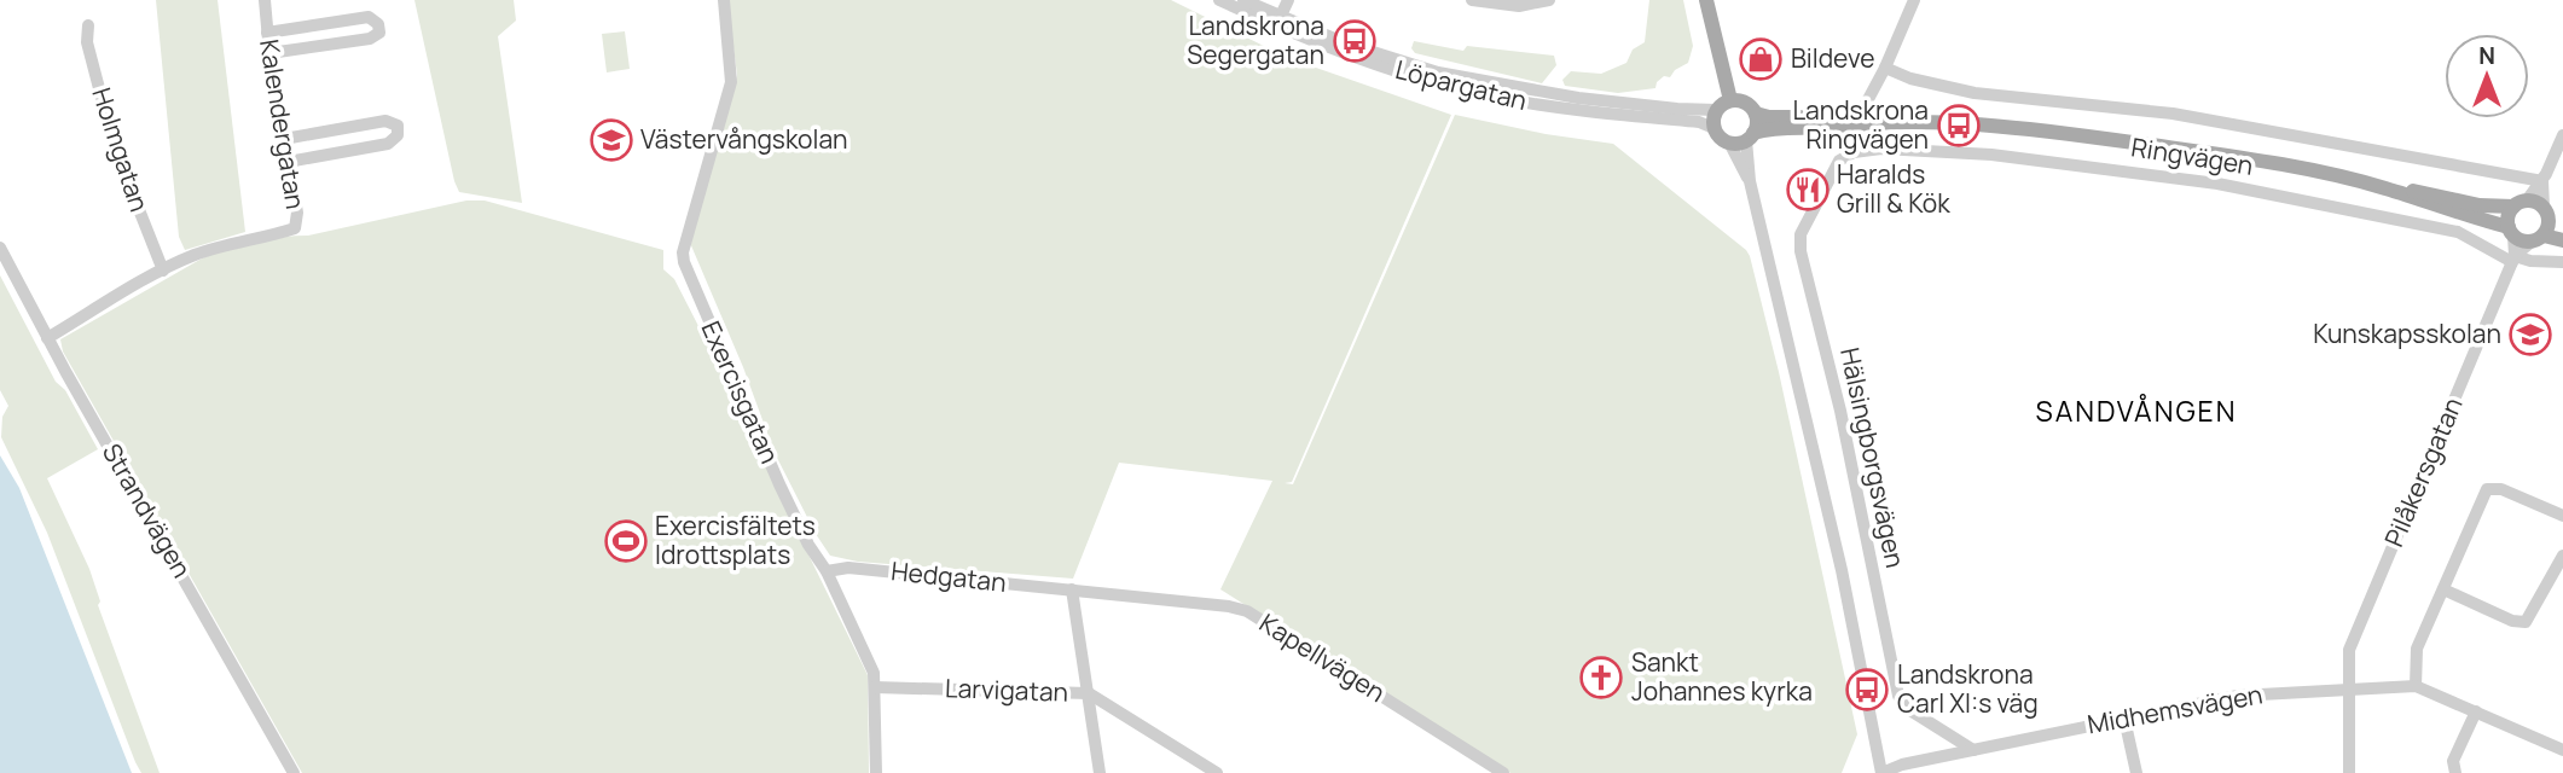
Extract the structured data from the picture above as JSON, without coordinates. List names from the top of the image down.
{
  "streets": {
    "main road": ["Ringvägen"],
    "street": [
      "Löpargatan",
      "Kalendergatan",
      "Holmgatan",
      "Exercisgatan",
      "Hälsingborgsvägen",
      "Pilåkersgatan",
      "Strandvägen",
      "Hedgatan",
      "Kapellvägen",
      "Larvigatan",
      "Midhemsvägen"
    ]
  },
  "crossings": [
    ["Löpargatan", "Ringvägen"],
    ["Löpargatan", "Hälsingborgsvägen"],
    ["Kalendergatan", "Holmgatan"],
    ["Kalendergatan", "Strandvägen"],
    ["Ringvägen", "Hälsingborgsvägen"],
    ["Ringvägen", "Pilåkersgatan"],
    ["Exercisgatan", "Hedgatan"],
    ["Exercisgatan", "Larvigatan"],
    ["Hälsingborgsvägen", "Midhemsvägen"],
    ["Pilåkersgatan", "Midhemsvägen"],
    ["Hedgatan", "Kapellvägen"]
  ],
  "districts": ["SANDVÅNGEN"],
  "places": {
    "bus stop": ["Landskrona Segergatan", "Landskrona Ringvägen", "Landskrona Carl XI:s väg"],
    "shop": ["Bildeve"],
    "school or university": ["Västervångskolan", "Kunskapsskolan"],
    "restaurant": ["Haralds Grill & Kök"],
    "sports": ["Exercisfältets Idrottsplats"],
    "church": ["Sankt Johannes kyrka"]
  },
  "north": "top"
}
